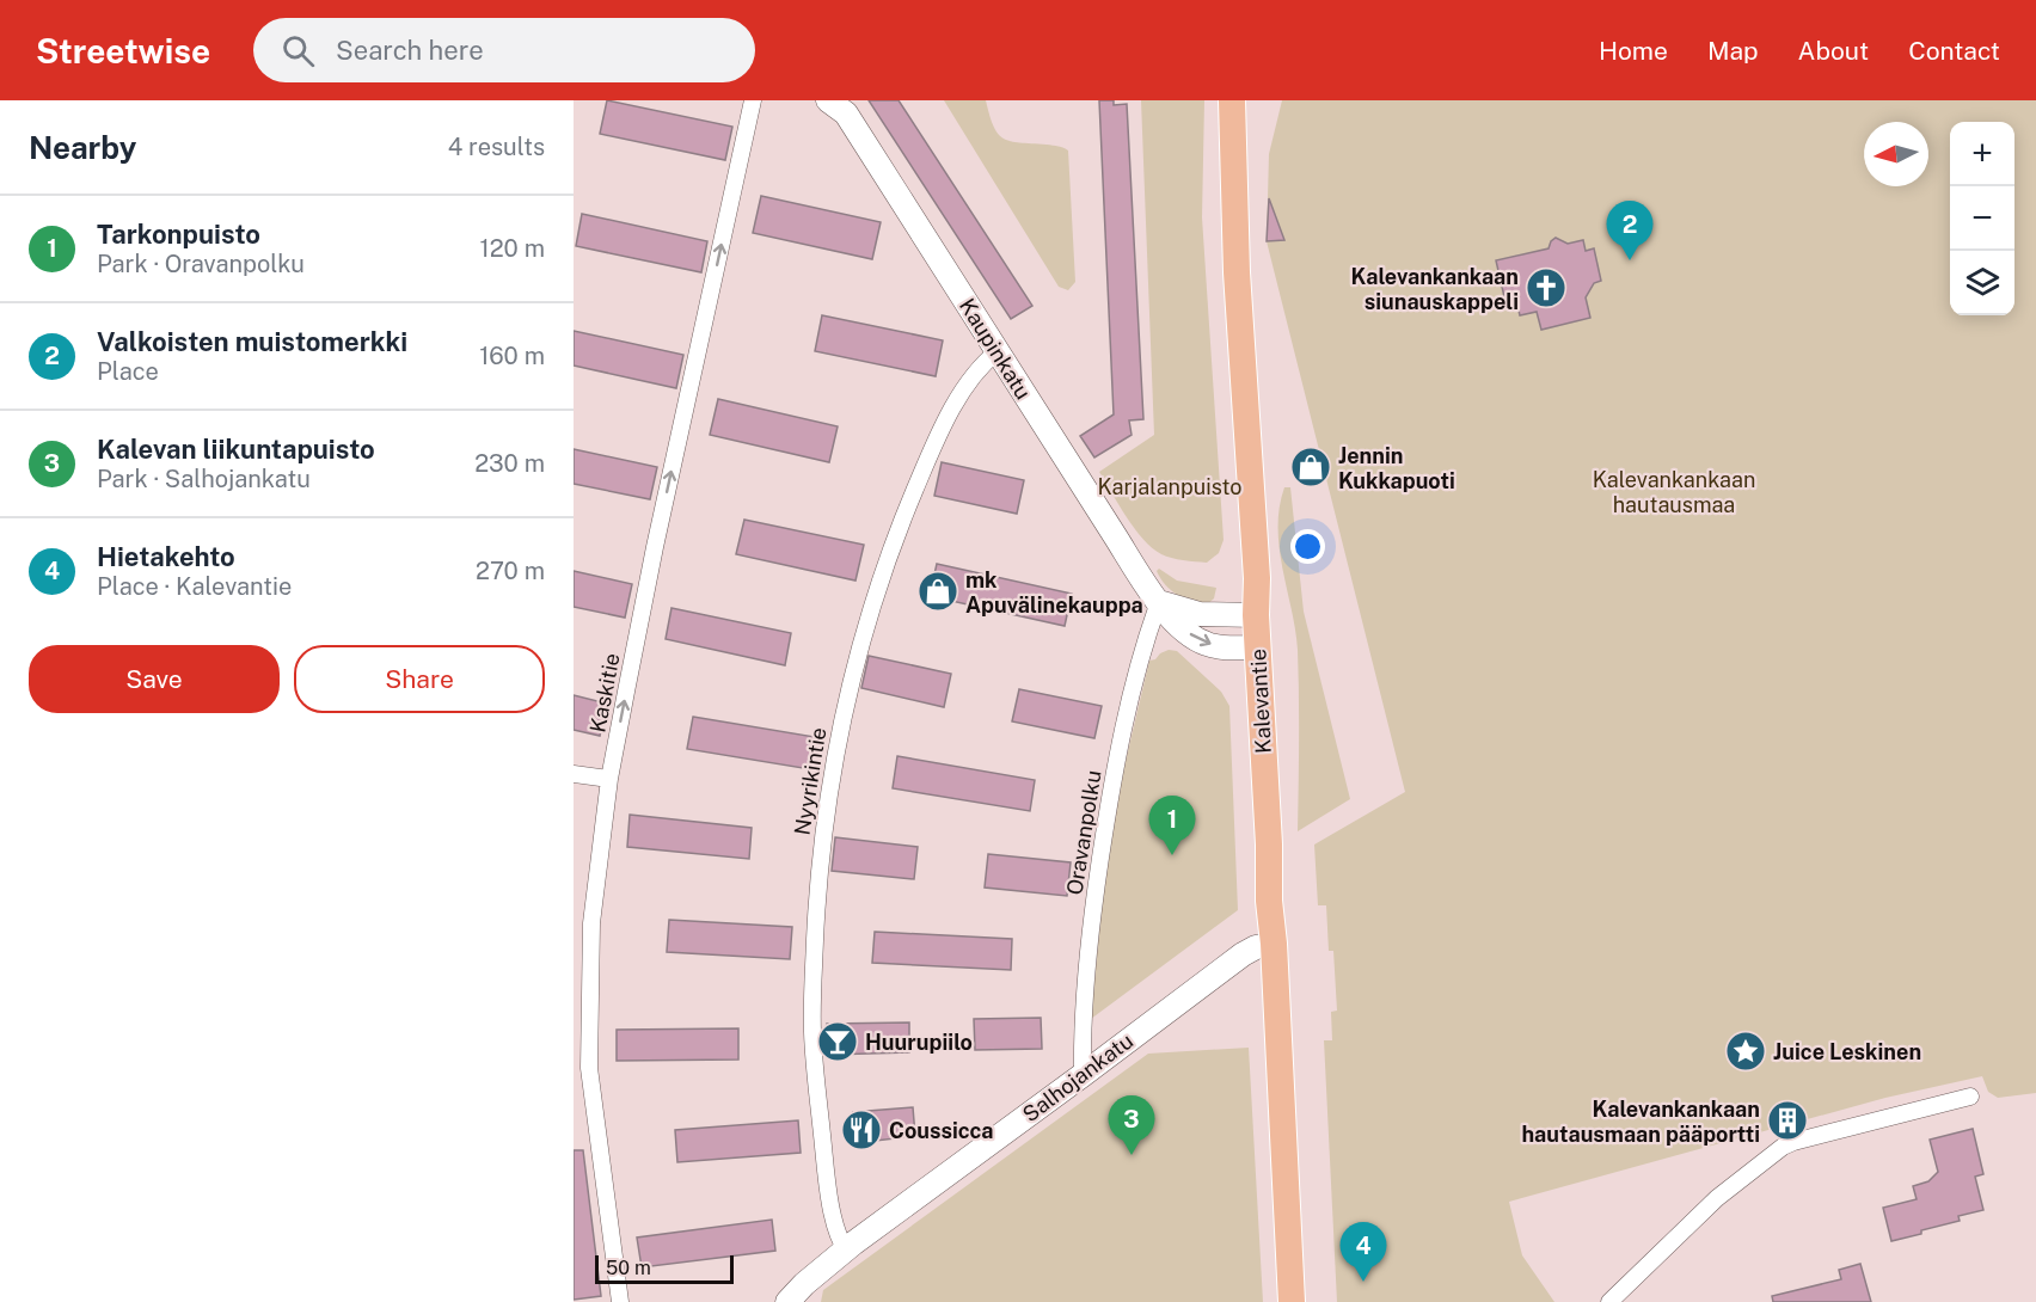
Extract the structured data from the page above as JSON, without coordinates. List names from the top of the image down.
{
  "streets": {
    "main road": ["Kalevantie"],
    "street": [
      "Kaupinkatu",
      "Kaskitie",
      "Nyyrikintie",
      "Oravanpolku",
      "Salhojankatu"
    ]
  },
  "crossings": [
    ["Kaupinkatu", "Kalevantie"],
    ["Kaupinkatu", "Nyyrikintie"],
    ["Kaupinkatu", "Oravanpolku"],
    ["Kalevantie", "Salhojankatu"],
    ["Nyyrikintie", "Salhojankatu"],
    ["Oravanpolku", "Salhojankatu"]
  ],
  "one_way": ["Kaskitie"],
  "parks": ["Kalevankankaan hautausmaa", "Karjalanpuisto"],
  "places": {
    "church": ["Kalevankankaan siunauskappeli"],
    "shop": ["Jennin Kukkapuoti", "mk Apuvälinekauppa"],
    "bar": ["Huurupiilo"],
    "place": ["Juice Leskinen"],
    "building": ["Kalevankankaan hautausmaan pääportti"],
    "restaurant": ["Coussicca"]
  },
  "scale_bar": "50 m",
  "north": "left",
  "page": {
    "header": "Streetwise",
    "search": "Search here",
    "nav": [
      "Home",
      "Map",
      "About",
      "Contact"
    ],
    "heading": ["Nearby", "4 results"],
    "map_buttons": ["+", "−"],
    "list": [
      {
        "mark": "1",
        "name": "Tarkonpuisto",
        "note": "Park · Oravanpolku",
        "value": "120 m"
      },
      {
        "mark": "2",
        "name": "Valkoisten muistomerkki",
        "note": "Place",
        "value": "160 m"
      },
      {
        "mark": "3",
        "name": "Kalevan liikuntapuisto",
        "note": "Park · Salhojankatu",
        "value": "230 m"
      },
      {
        "mark": "4",
        "name": "Hietakehto",
        "note": "Place · Kalevantie",
        "value": "270 m"
      }
    ],
    "pins": [
      "2",
      "1",
      "3",
      "4"
    ],
    "buttons": ["Save", "Share"],
    "scale": "50 m"
  }
}
